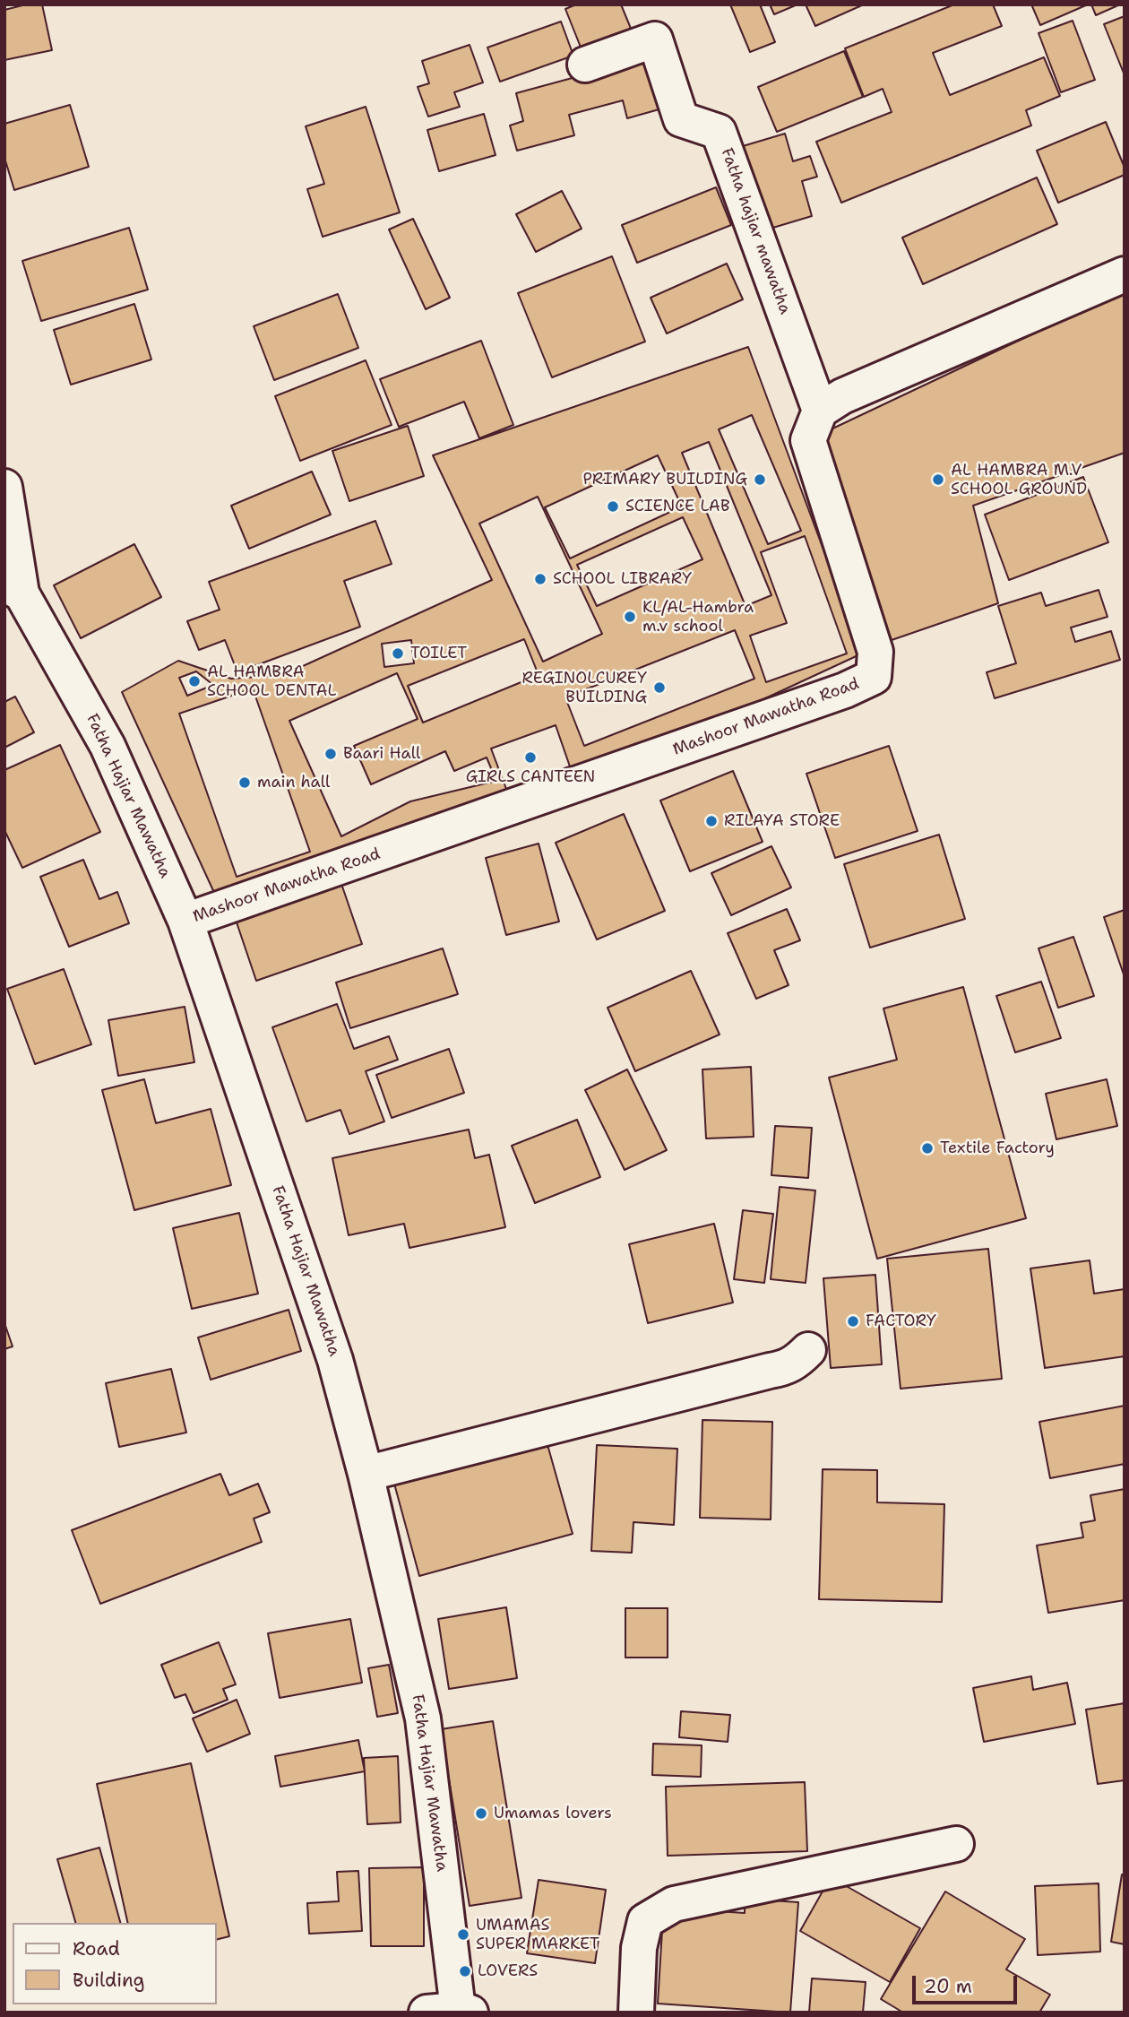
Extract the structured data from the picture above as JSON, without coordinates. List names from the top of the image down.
{
  "streets": {
    "street": ["Fatha hajiar mawatha", "Mashoor Mawatha Road", "Fatha Hajiar Mawatha"]
  },
  "crossings": [
    ["Fatha hajiar mawatha", "Mashoor Mawatha Road"],
    ["Mashoor Mawatha Road", "Fatha Hajiar Mawatha"]
  ],
  "places": [
    "PRIMARY BUILDING",
    "AL HAMBRA M.V SCHOOL GROUND",
    "SCIENCE LAB",
    "SCHOOL LIBRARY",
    "KL/AL-Hambra m.v school",
    "TOILET",
    "AL HAMBRA SCHOOL DENTAL",
    "REGINOLCUREY BUILDING",
    "Baari Hall",
    "GIRLS CANTEEN",
    "main hall",
    "RILAYA STORE",
    "Textile Factory",
    "FACTORY",
    "Umamas lovers",
    "UMAMAS SUPER MARKET",
    "LOVERS"
  ],
  "legend": ["Road", "Building"],
  "scale_bar": "20 m"
}
